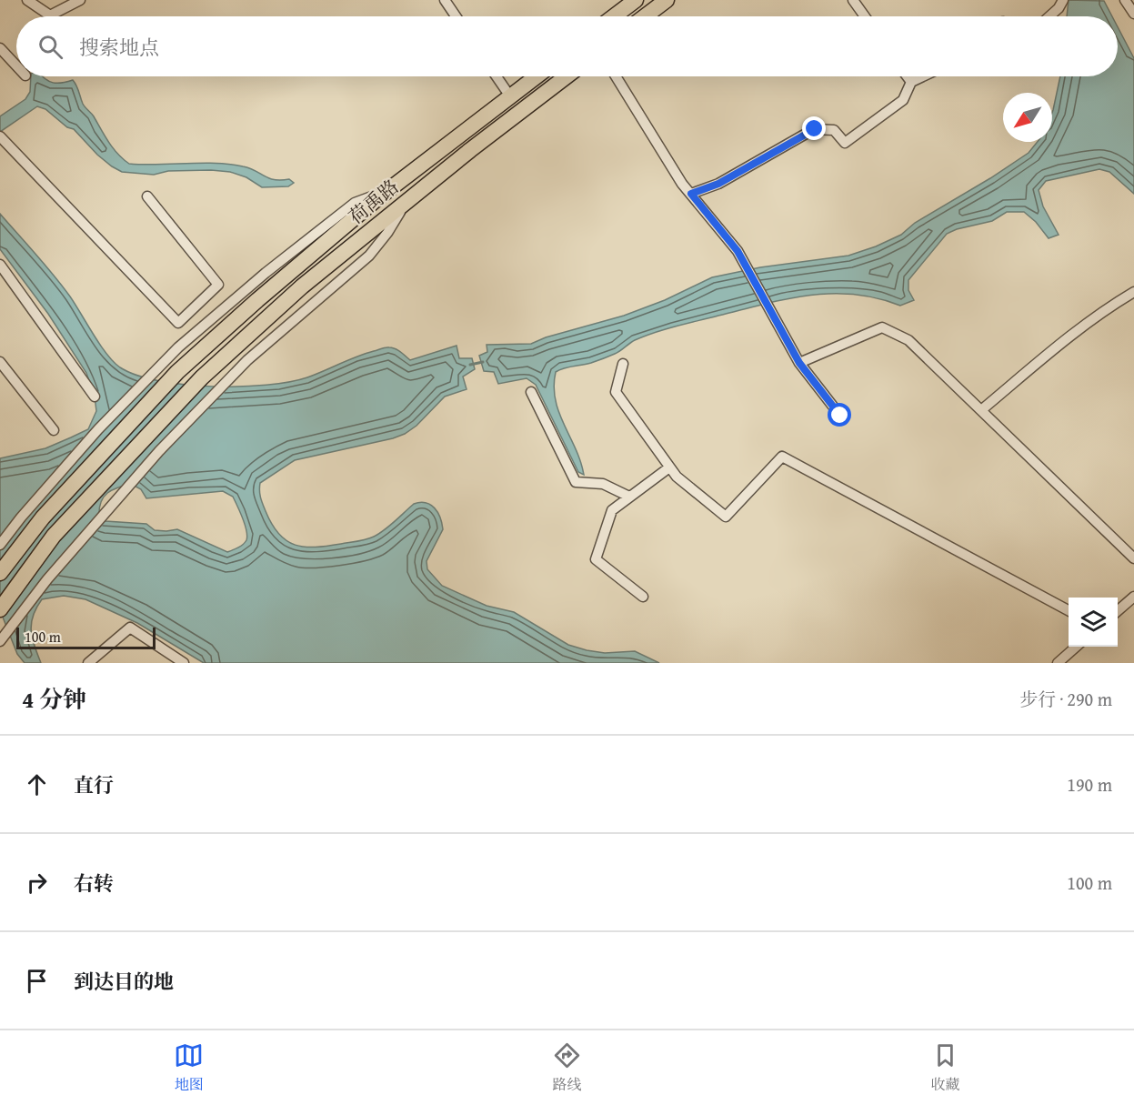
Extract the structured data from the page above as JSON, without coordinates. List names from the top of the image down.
{
  "streets": {
    "main road": ["荷禹路"]
  },
  "scale_bar": "100 m",
  "north": "bottom left",
  "page": {
    "search": "搜索地点",
    "scale": "100 m",
    "heading": ["4 分钟", "步行 · 290 m"],
    "list": [
      ["直行", "190 m"],
      ["右转", "100 m"],
      "到达目的地"
    ],
    "nav": ["地图", "路线", "收藏"]
  }
}
